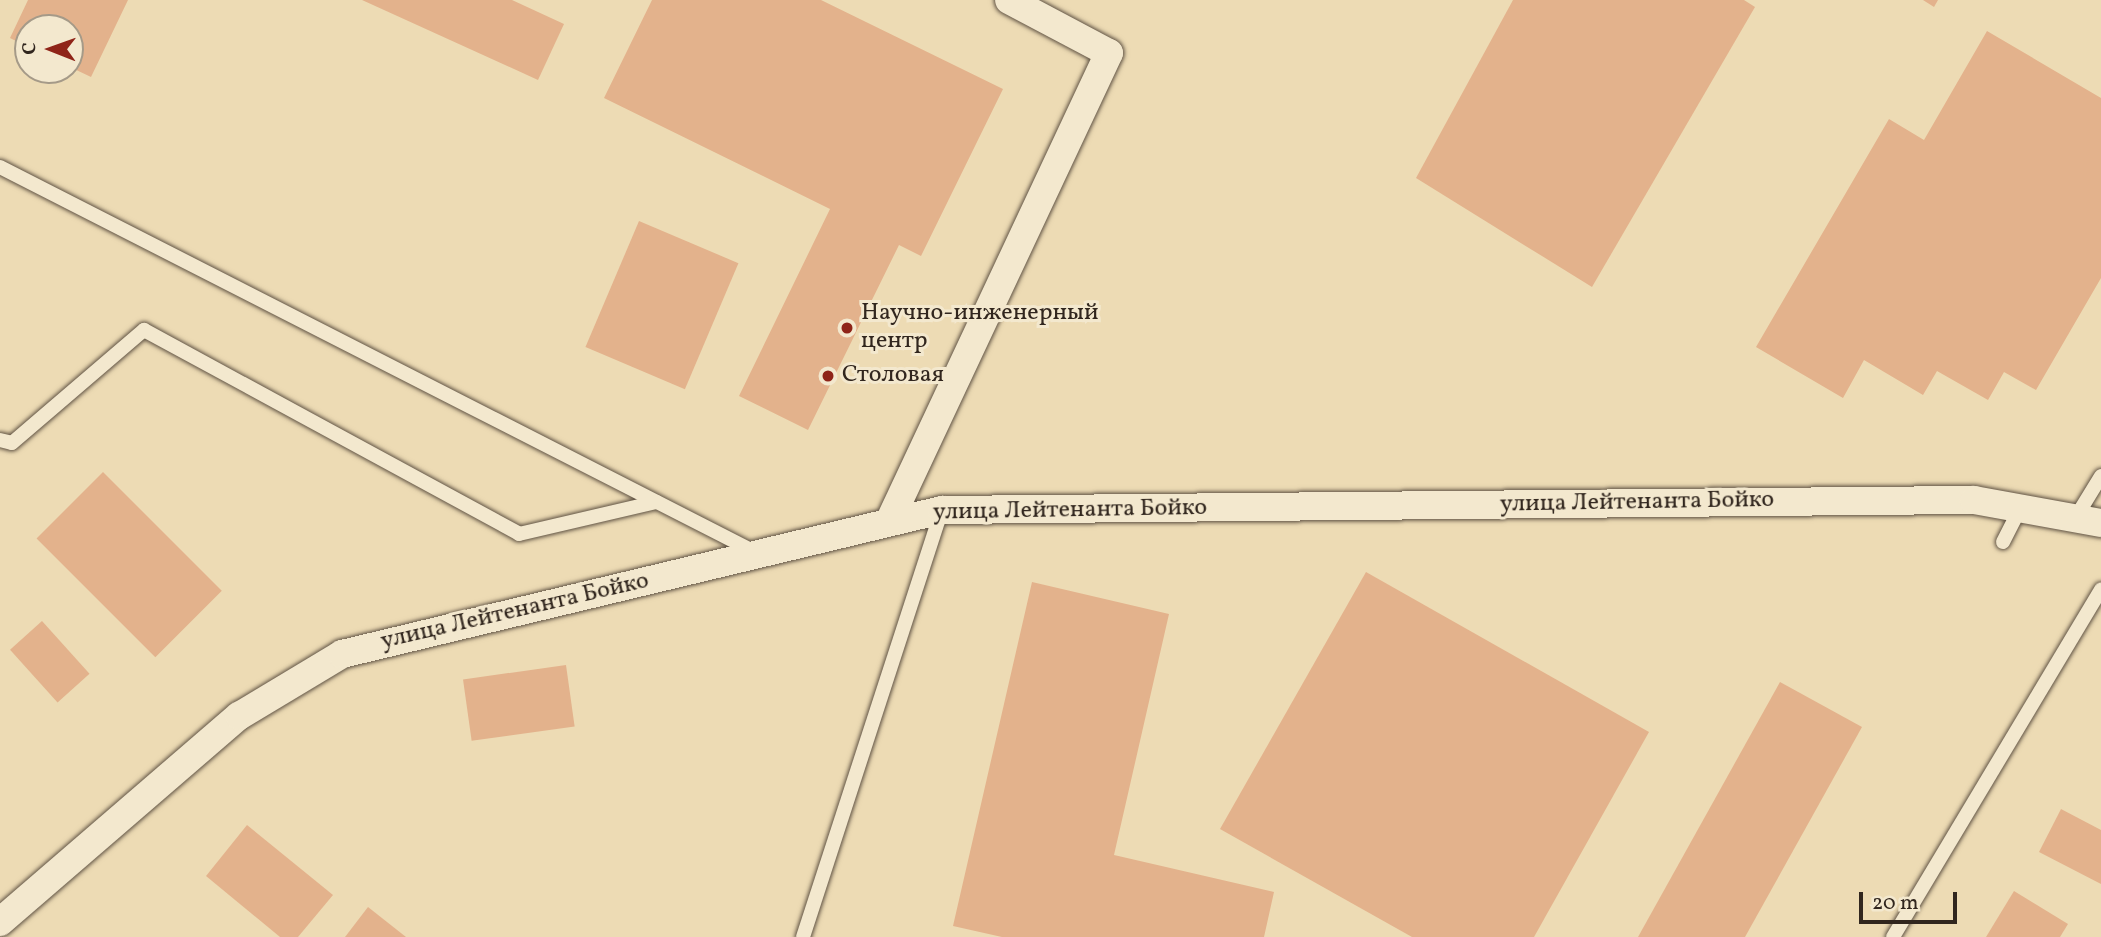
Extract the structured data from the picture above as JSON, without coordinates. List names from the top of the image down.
{
  "streets": {
    "street": ["улица Лейтенанта Бойко"]
  },
  "places": ["Научно-инженерный центр", "Столовая"],
  "scale_bar": "20 m",
  "north": "left"
}
